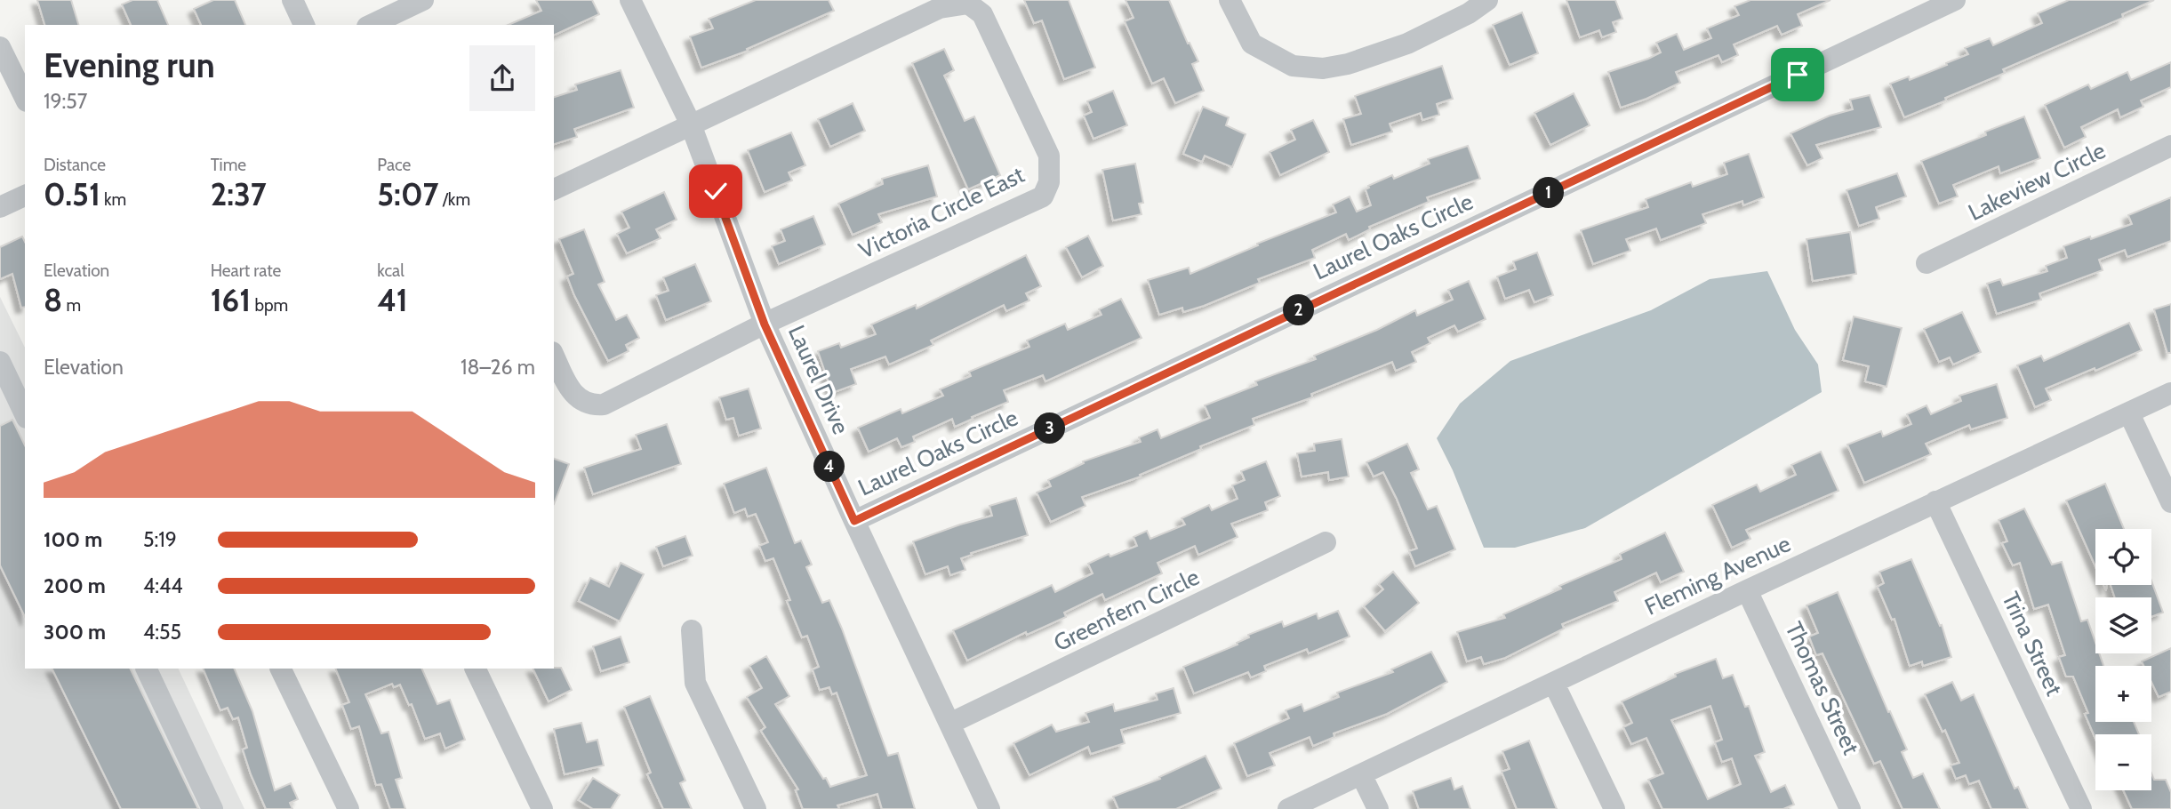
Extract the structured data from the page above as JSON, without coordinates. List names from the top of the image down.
{
  "streets": {
    "street": [
      "Lakeview Circle",
      "Victoria Circle East",
      "Laurel Oaks Circle",
      "Laurel Drive",
      "Fleming Avenue",
      "Greenfern Circle",
      "Trina Street",
      "Thomas Street"
    ]
  },
  "crossings": [
    ["Victoria Circle East", "Laurel Drive"],
    ["Laurel Oaks Circle", "Laurel Drive"],
    ["Laurel Drive", "Greenfern Circle"],
    ["Fleming Avenue", "Trina Street"],
    ["Fleming Avenue", "Thomas Street"]
  ],
  "page": {
    "heading": ["Evening run", "19:57"],
    "stats": [
      ["Distance", "0.51 km"],
      ["Time", "2:37"],
      ["Pace", "5:07 /km"],
      ["Elevation", "8 m"],
      ["Heart rate", "161 bpm"],
      ["kcal", "41"]
    ],
    "pins": [
      "1",
      "2",
      "3",
      "4"
    ],
    "chart": ["Elevation", "18–26 m"],
    "list": [
      {
        "name": "100 m",
        "note": "5:19"
      },
      {
        "name": "200 m",
        "note": "4:44"
      },
      {
        "name": "300 m",
        "note": "4:55"
      }
    ],
    "map_buttons": ["+", "−"]
  }
}
